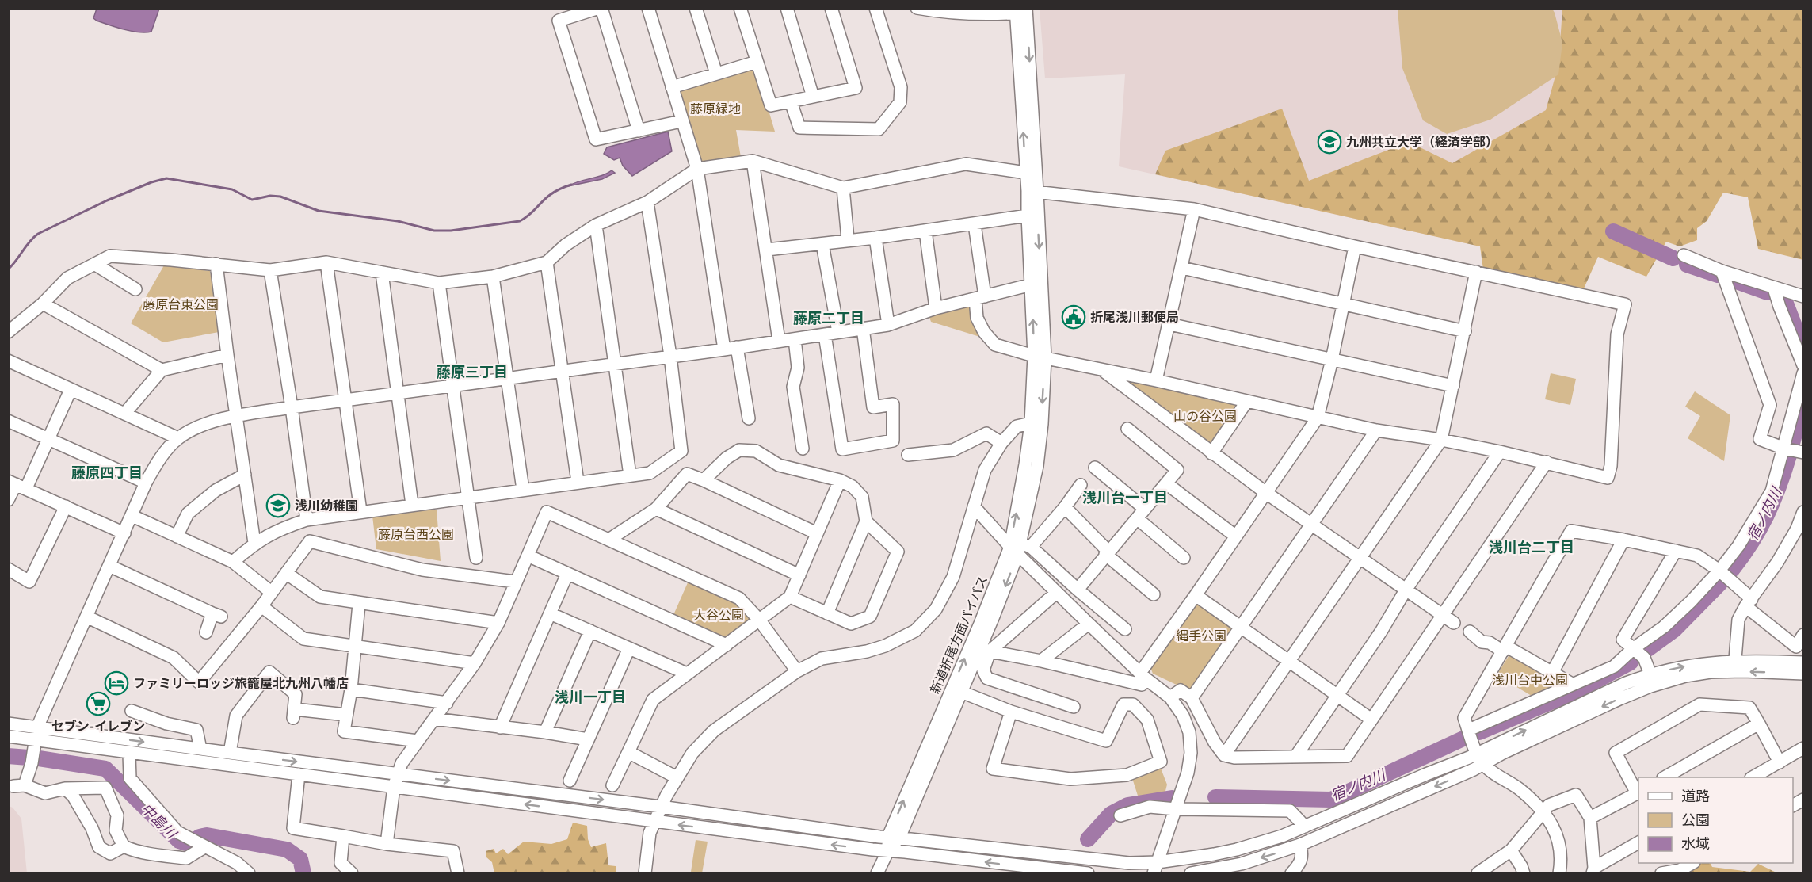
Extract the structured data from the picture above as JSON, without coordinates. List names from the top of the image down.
{
  "streets": {
    "street": ["新道折尾方面バイパス"]
  },
  "districts": [
    "藤原二丁目",
    "藤原三丁目",
    "藤原四丁目",
    "浅川台一丁目",
    "浅川台二丁目",
    "浅川一丁目"
  ],
  "water": ["宿ノ内川", "中島川"],
  "parks": [
    "藤原緑地",
    "藤原台東公園",
    "山の谷公園",
    "藤原台西公園",
    "大谷公園",
    "縄手公園",
    "浅川台中公園"
  ],
  "places": {
    "school or university": ["九州共立大学（経済学部）", "浅川幼稚園"],
    "public building": ["折尾浅川郵便局"],
    "hotel": ["ファミリーロッジ旅籠屋北九州八幡店"],
    "supermarket": ["セブン-イレブン"]
  },
  "legend": ["道路", "公園", "水域"]
}
